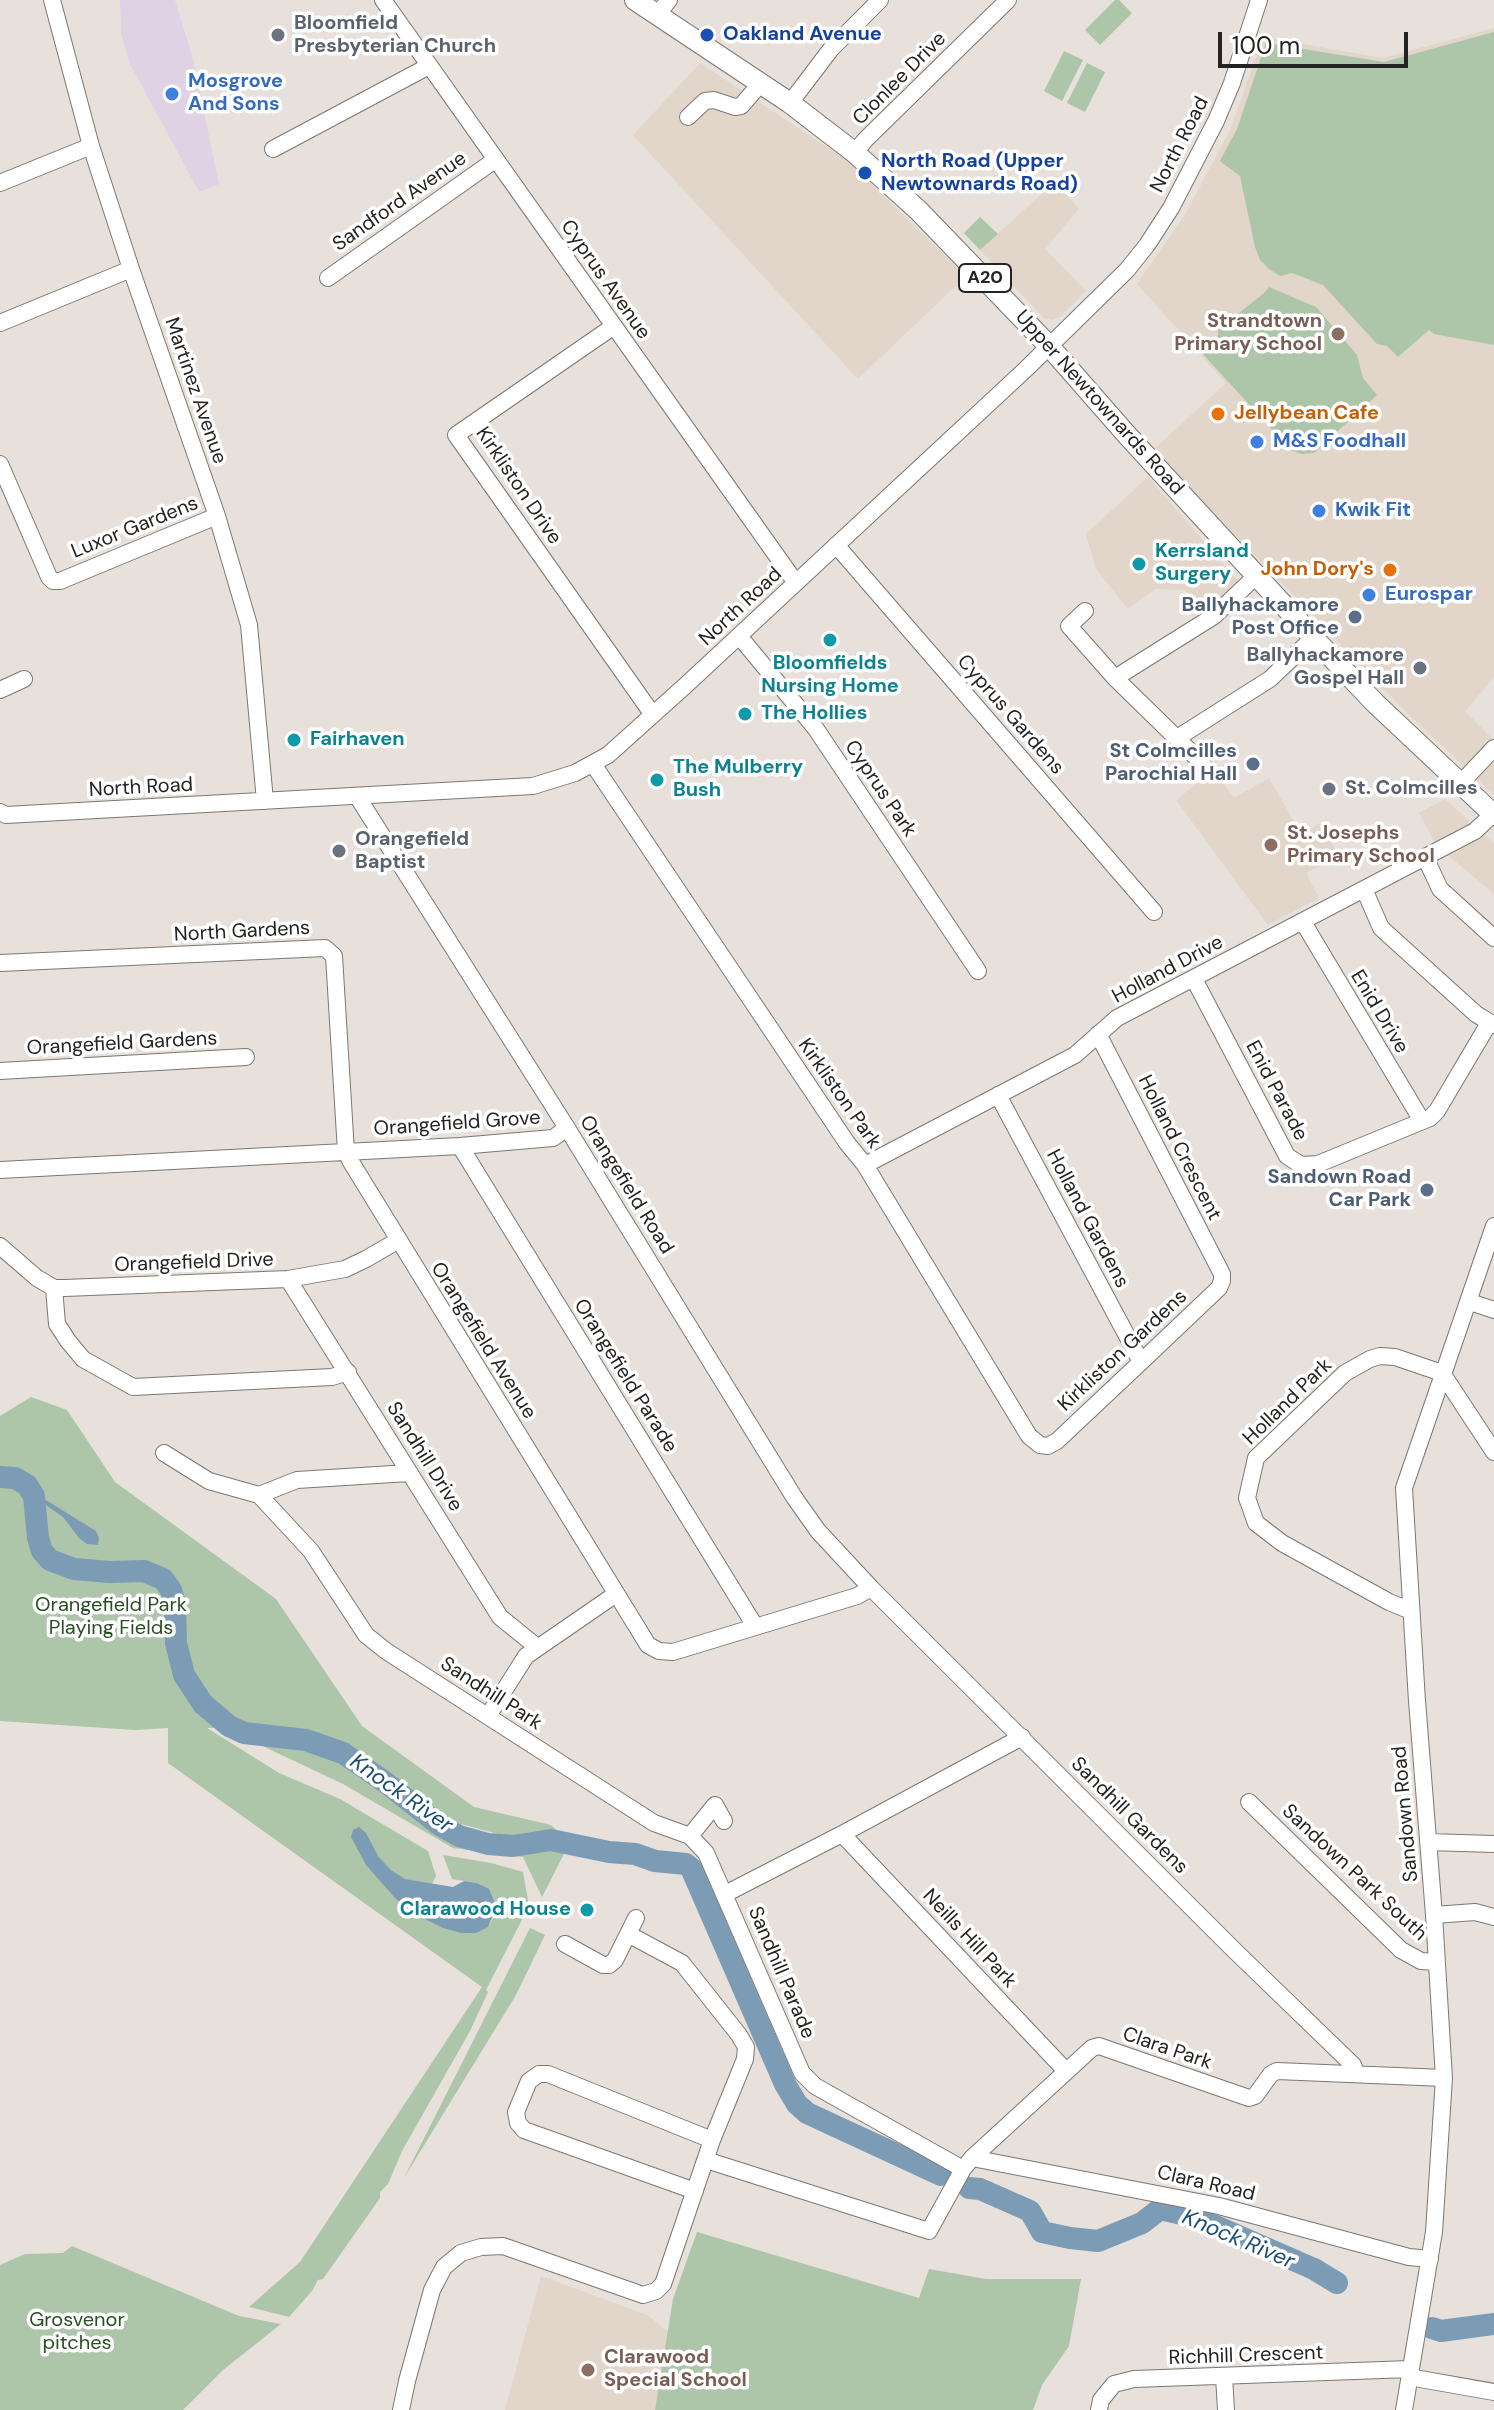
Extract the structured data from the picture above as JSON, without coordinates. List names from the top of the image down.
{
  "streets": {
    "main road": ["A20", "Upper Newtownards Road"],
    "street": [
      "Clonlee Drive",
      "North Road",
      "Sandford Avenue",
      "Cyprus Avenue",
      "Martinez Avenue",
      "Kirkliston Drive",
      "Luxor Gardens",
      "Cyprus Gardens",
      "Cyprus Park",
      "North Gardens",
      "Holland Drive",
      "Enid Drive",
      "Orangefield Gardens",
      "Enid Parade",
      "Kirkliston Park",
      "Orangefield Grove",
      "Holland Crescent",
      "Orangefield Road",
      "Holland Gardens",
      "Orangefield Drive",
      "Orangefield Avenue",
      "Kirkliston Gardens",
      "Orangefield Parade",
      "Holland Park",
      "Sandhill Drive",
      "Sandhill Park",
      "Sandown Road",
      "Sandhill Gardens",
      "Sandown Park South",
      "Neills Hill Park",
      "Sandhill Parade",
      "Clara Park",
      "Clara Road",
      "Richhill Crescent"
    ]
  },
  "crossings": [
    ["Clonlee Drive", "Upper Newtownards Road"],
    ["North Road", "Cyprus Avenue"],
    ["North Road", "Martinez Avenue"],
    ["North Road", "Upper Newtownards Road"],
    ["North Road", "Kirkliston Drive"],
    ["North Road", "Cyprus Gardens"],
    ["North Road", "Cyprus Park"],
    ["North Road", "Kirkliston Park"],
    ["North Road", "Orangefield Road"],
    ["Sandford Avenue", "Cyprus Avenue"],
    ["Cyprus Avenue", "Kirkliston Drive"],
    ["Martinez Avenue", "Luxor Gardens"],
    ["Upper Newtownards Road", "Holland Drive"],
    ["North Gardens", "Orangefield Grove"],
    ["North Gardens", "Orangefield Avenue"],
    ["Holland Drive", "Enid Drive"],
    ["Holland Drive", "Enid Parade"],
    ["Holland Drive", "Kirkliston Park"],
    ["Holland Drive", "Holland Crescent"],
    ["Holland Drive", "Holland Gardens"],
    ["Enid Drive", "Enid Parade"],
    ["Kirkliston Park", "Kirkliston Gardens"],
    ["Orangefield Grove", "Orangefield Road"],
    ["Orangefield Grove", "Orangefield Avenue"],
    ["Orangefield Grove", "Orangefield Parade"],
    ["Holland Crescent", "Kirkliston Gardens"],
    ["Orangefield Road", "Orangefield Avenue"],
    ["Orangefield Road", "Sandhill Gardens"],
    ["Holland Gardens", "Kirkliston Gardens"],
    ["Orangefield Drive", "Orangefield Avenue"],
    ["Orangefield Drive", "Sandhill Drive"],
    ["Orangefield Avenue", "Orangefield Parade"],
    ["Orangefield Avenue", "Sandhill Gardens"],
    ["Holland Park", "Sandown Road"],
    ["Sandown Road", "Sandown Park South"],
    ["Sandown Road", "Clara Park"],
    ["Sandown Road", "Clara Road"],
    ["Sandown Road", "Richhill Crescent"],
    ["Sandhill Gardens", "Sandhill Parade"],
    ["Sandhill Gardens", "Clara Park"],
    ["Neills Hill Park", "Sandhill Parade"],
    ["Neills Hill Park", "Clara Park"],
    ["Sandhill Parade", "Clara Park"],
    ["Sandhill Parade", "Clara Road"],
    ["Clara Park", "Clara Road"]
  ],
  "water": ["Knock River"],
  "parks": ["Orangefield Park Playing Fields", "Grosvenor pitches"],
  "places": [
    "Bloomfield Presbyterian Church",
    "Oakland Avenue",
    "Mosgrove And Sons",
    "North Road (Upper Newtownards Road)",
    "Strandtown Primary School",
    "Jellybean Cafe",
    "M&S Foodhall",
    "Kwik Fit",
    "Kerrsland Surgery",
    "John Dory's",
    "Eurospar",
    "Ballyhackamore Post Office",
    "Bloomfields Nursing Home",
    "Ballyhackamore Gospel Hall",
    "The Hollies",
    "Fairhaven",
    "St Colmcilles Parochial Hall",
    "The Mulberry Bush",
    "St. Colmcilles",
    "St. Josephs Primary School",
    "Orangefield Baptist",
    "Sandown Road Car Park",
    "Clarawood House",
    "Clarawood Special School"
  ],
  "scale_bar": "100 m"
}
